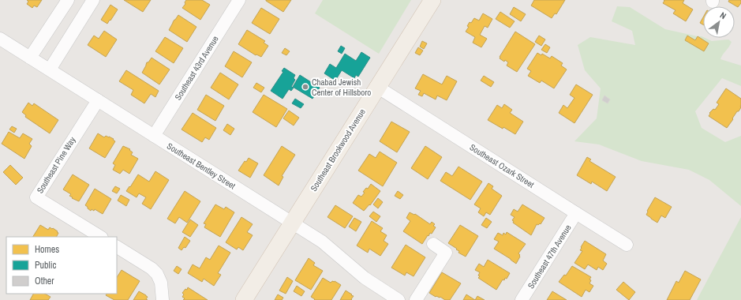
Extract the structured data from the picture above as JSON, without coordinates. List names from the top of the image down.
{
  "streets": {
    "main road": ["Southeast Brookwood Avenue"],
    "street": [
      "Southeast 43rd Avenue",
      "Southeast Pine Way",
      "Southeast Bentley Street",
      "Southeast Ozark Street",
      "Southeast 47th Avenue"
    ]
  },
  "crossings": [
    ["Southeast 43rd Avenue", "Southeast Bentley Street"],
    ["Southeast Brookwood Avenue", "Southeast Bentley Street"],
    ["Southeast Brookwood Avenue", "Southeast Ozark Street"],
    ["Southeast Pine Way", "Southeast Bentley Street"],
    ["Southeast Ozark Street", "Southeast 47th Avenue"]
  ],
  "places": ["Chabad Jewish Center of Hillsboro"],
  "legend": ["Homes", "Public", "Other"],
  "north": "top right"
}
